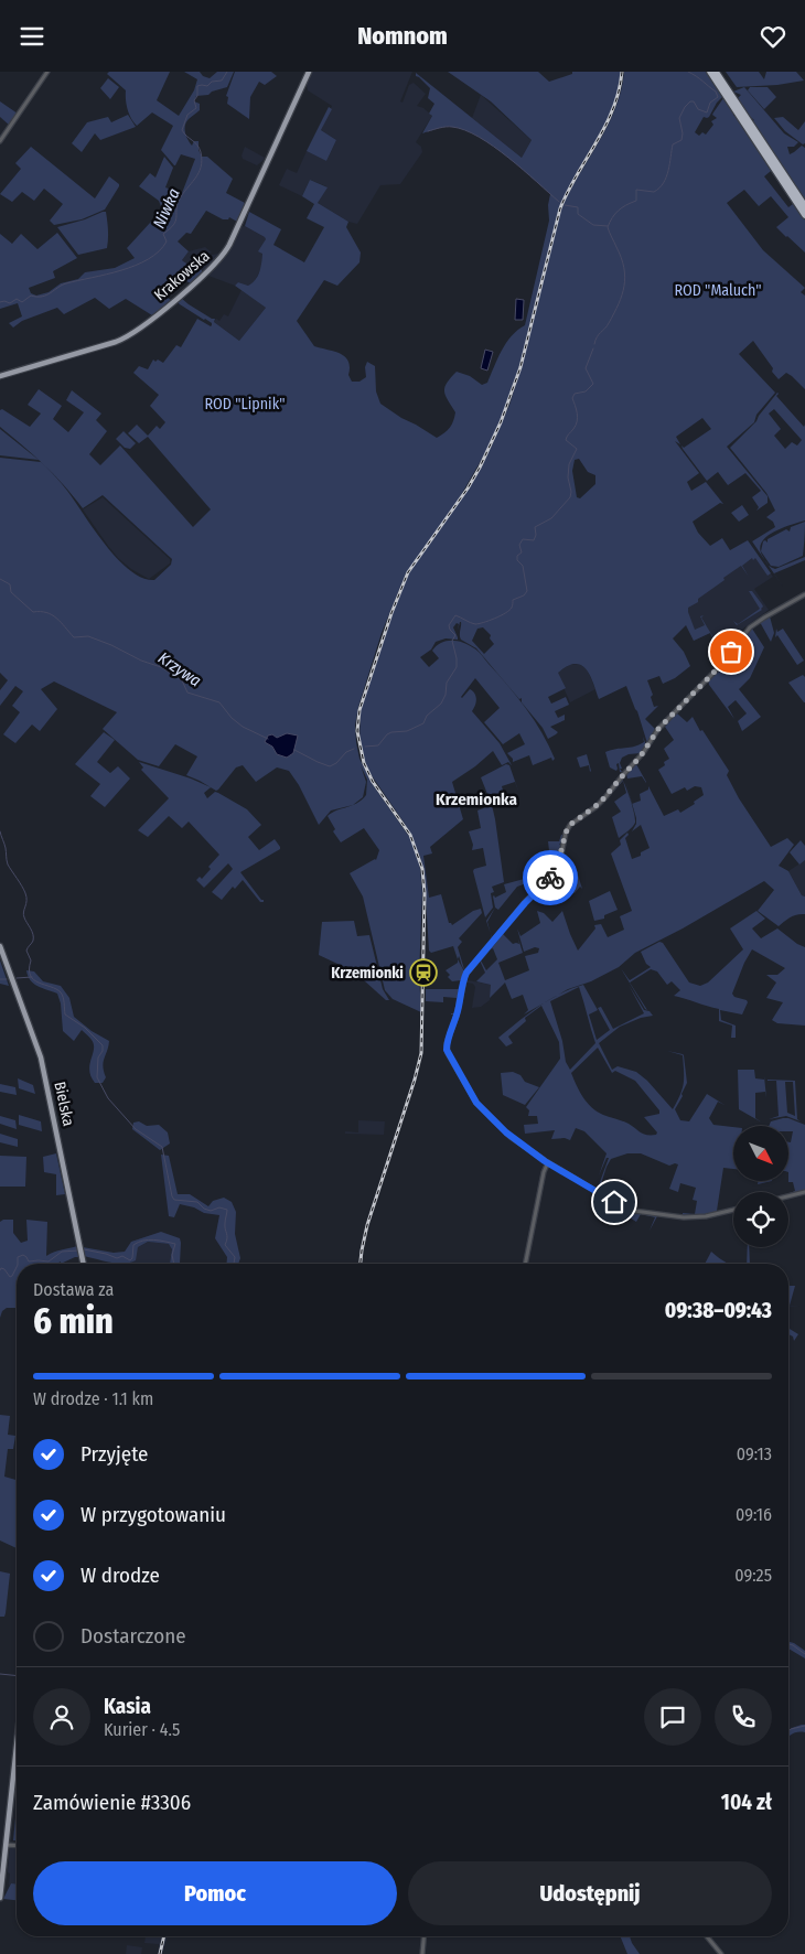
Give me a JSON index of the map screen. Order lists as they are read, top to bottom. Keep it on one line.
{"streets":{"main road":["Krakowska","Bielska"]},"districts":["Krzemionka"],"water":["Niwka","Krzywa"],"parks":["ROD \"Maluch\"","ROD \"Lipnik\""],"places":{"station":["Krzemionki"]},"north":"bottom right","page":{"header":"Nomnom","heading":["6 min","Dostawa za","09:38–09:43"],"panel":["Kasia","Kurier · 4.5","Zamówienie #3306","104 zł"],"bar":"W drodze · 1.1 km","list":[["Przyjęte","09:13"],["W przygotowaniu","09:16"],["W drodze","09:25"],"Dostarczone"],"buttons":["Pomoc","Udostępnij"]}}
